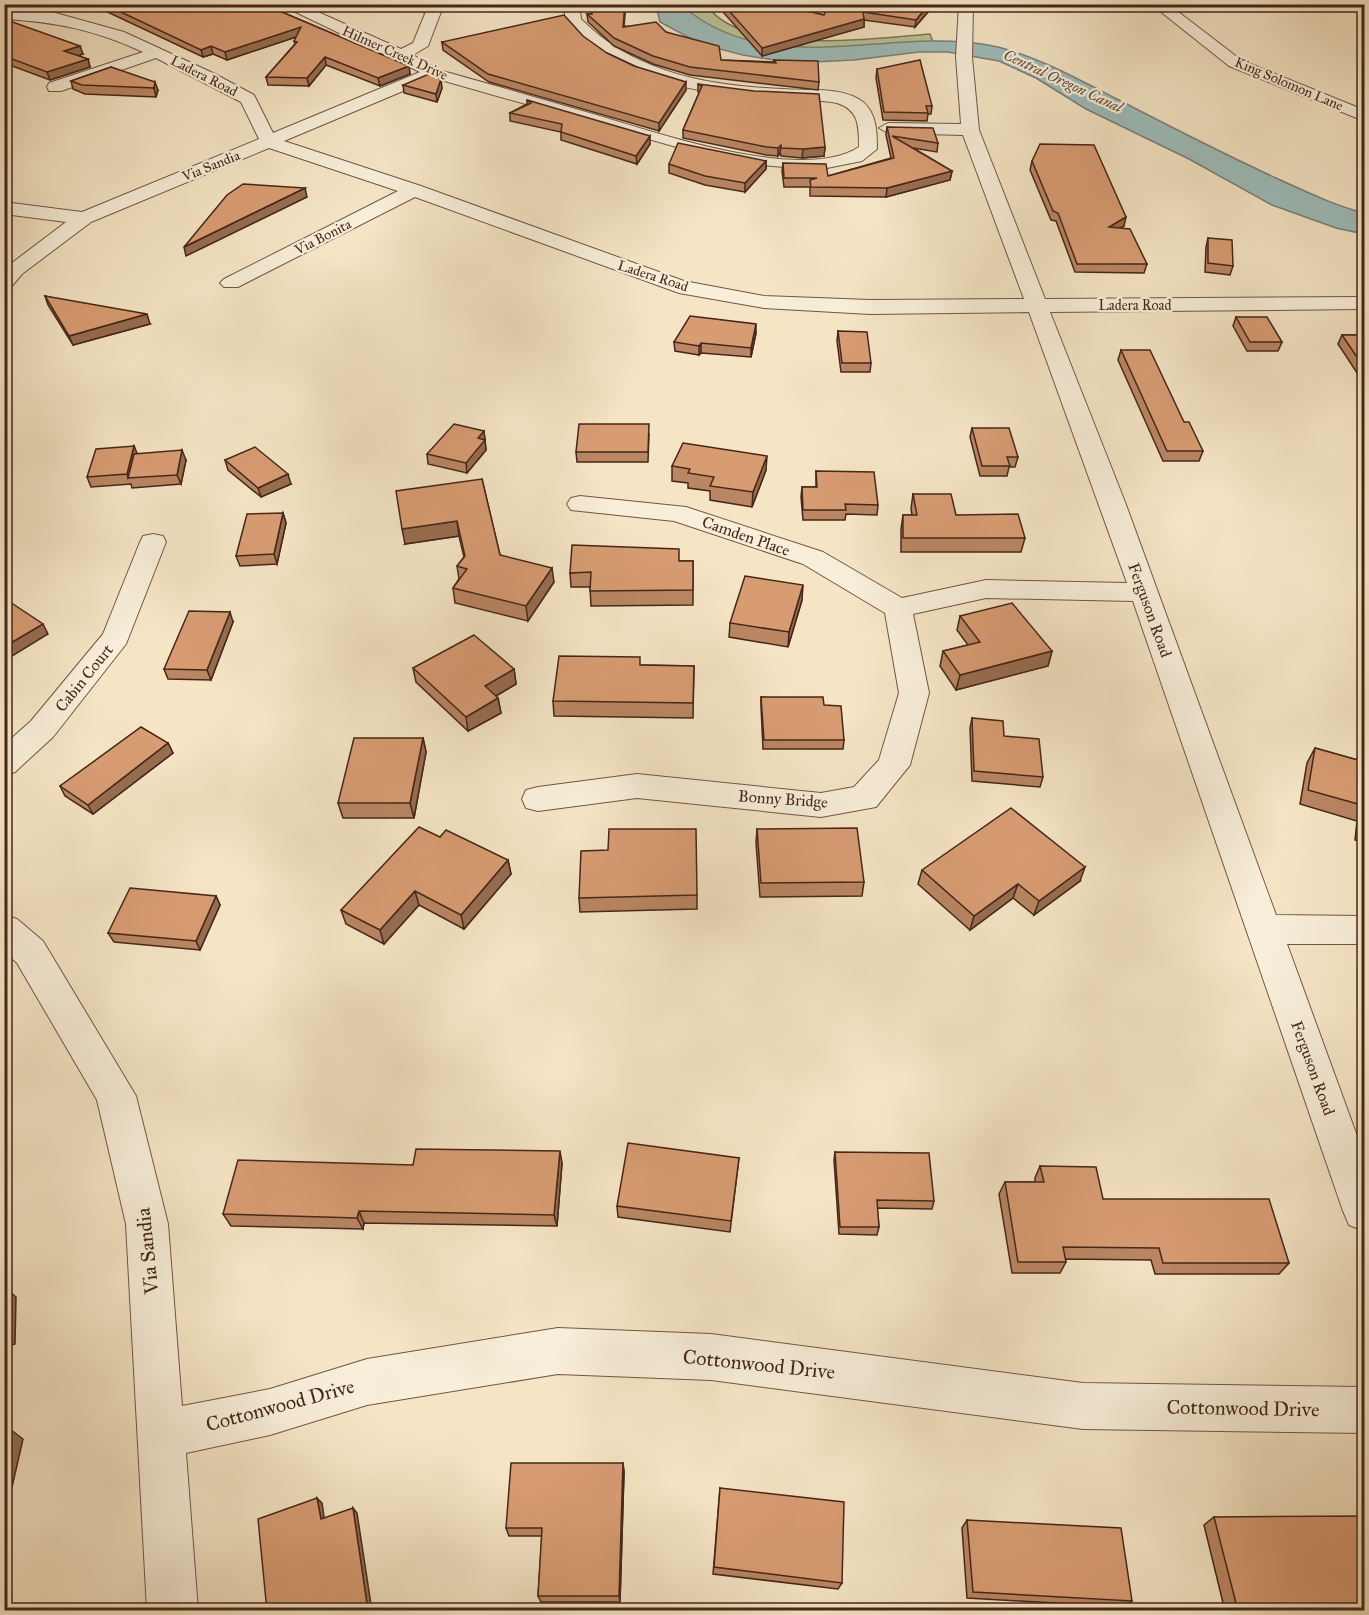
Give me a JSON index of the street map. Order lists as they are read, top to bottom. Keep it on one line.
{"streets":{"street":["Hilmer Creek Drive","Ladera Road","King Solomon Lane","Via Sandia","Via Bonita","Camden Place","Ferguson Road","Cabin Court","Bonny Bridge","Cottonwood Drive"]},"crossings":[["Hilmer Creek Drive","Via Sandia"],["Ladera Road","Via Sandia"],["Ladera Road","Via Bonita"],["Ladera Road","Ferguson Road"],["Via Sandia","Cottonwood Drive"],["Camden Place","Bonny Bridge"]],"water":["Central Oregon Canal"]}
